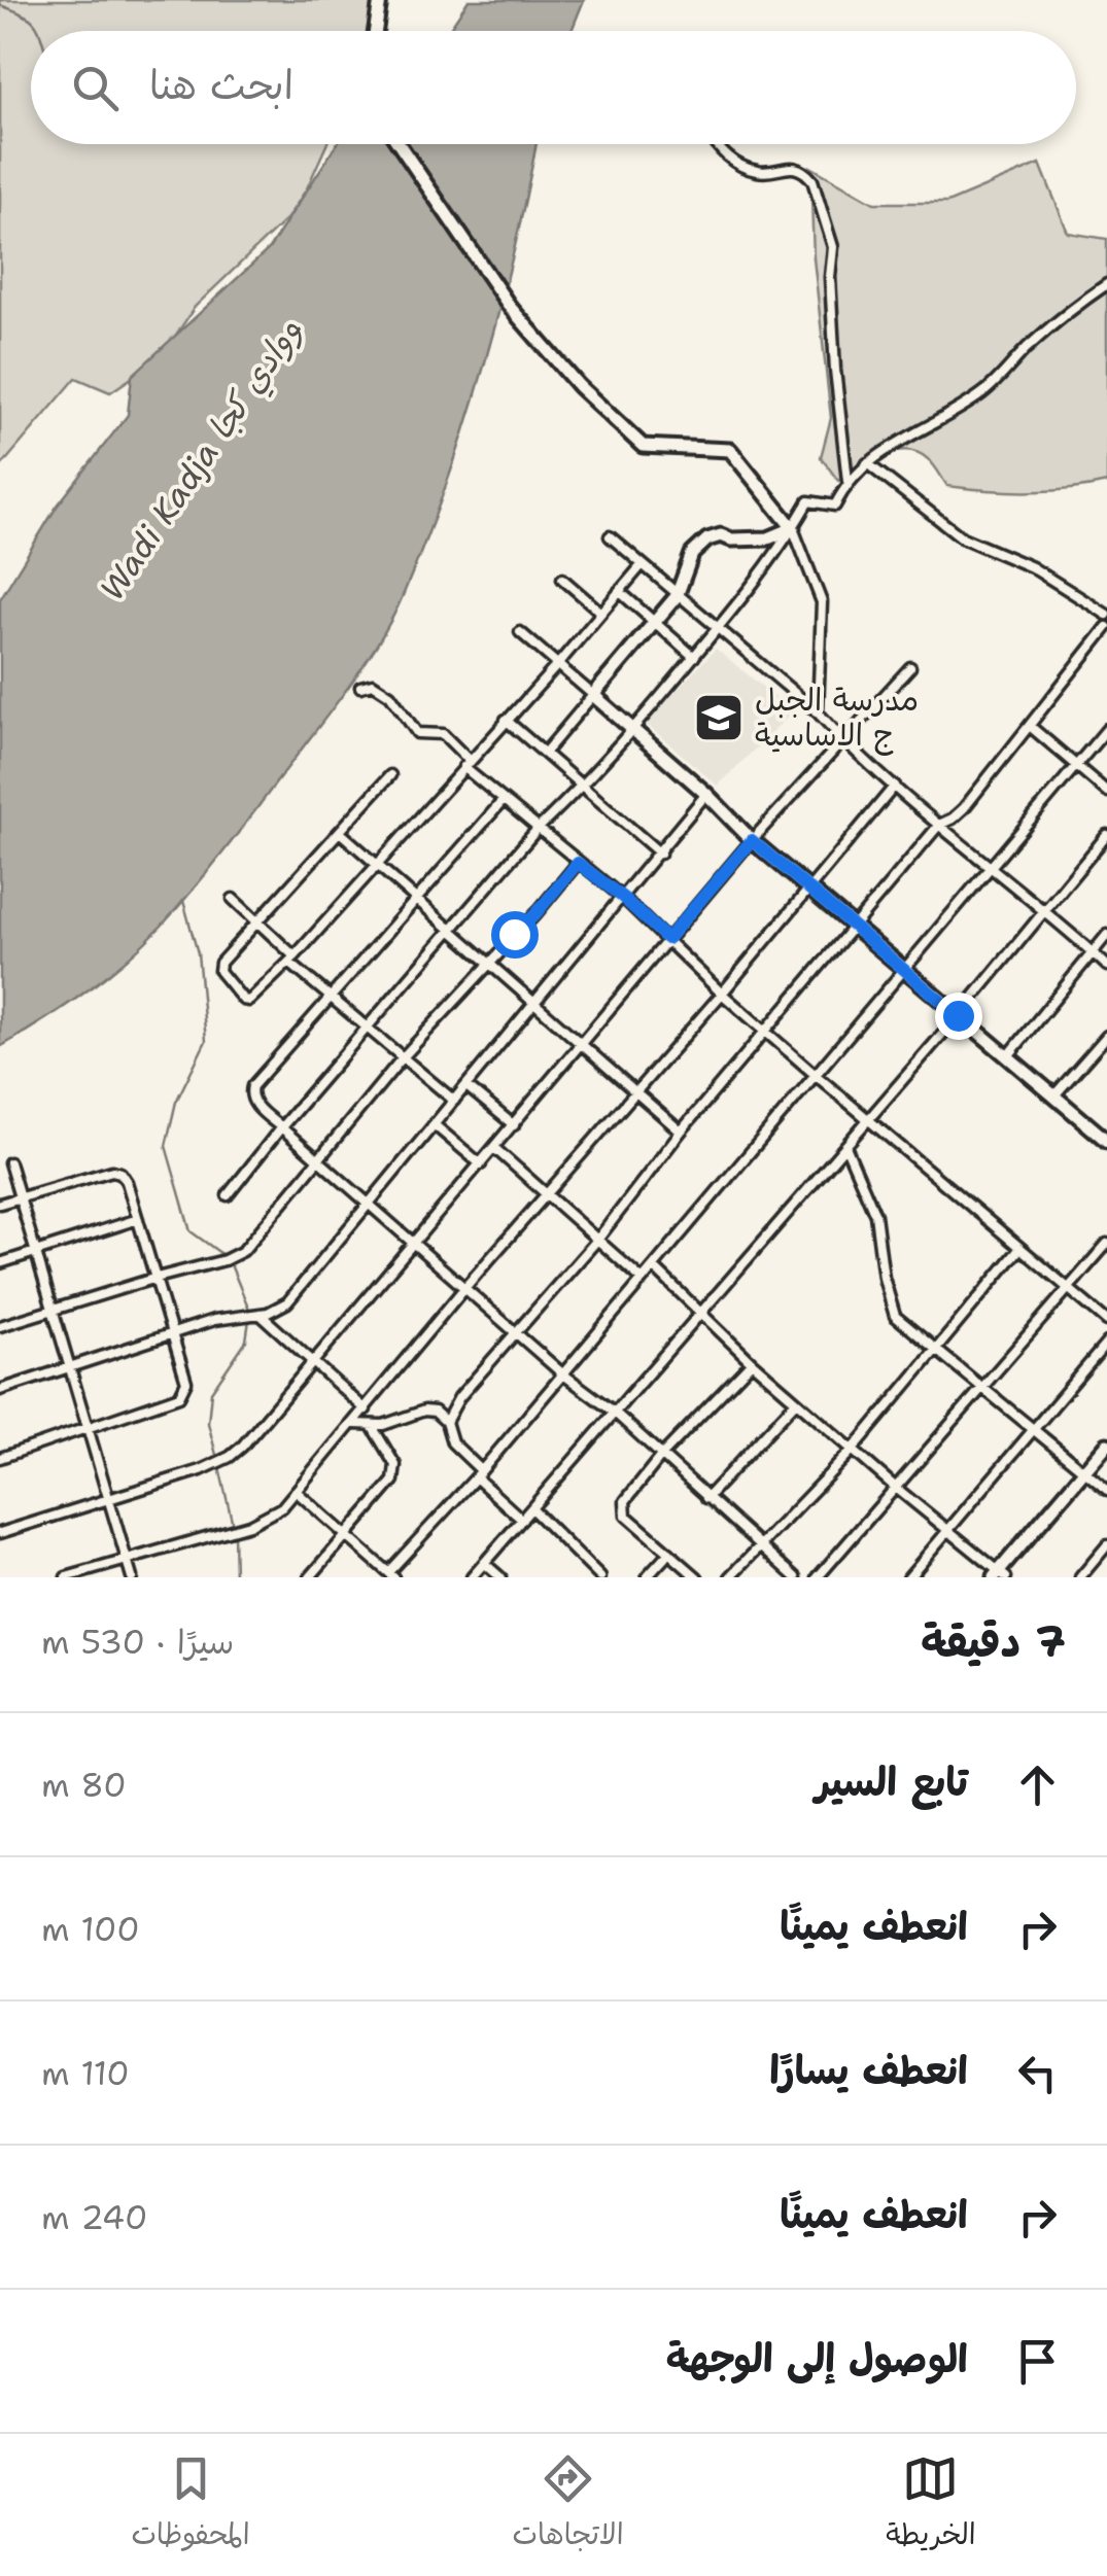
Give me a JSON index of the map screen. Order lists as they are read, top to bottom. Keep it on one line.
{"water":["Wadi Kadja ووادي كجا"],"places":{"school or university":["مدرسة الجبل ج الاساسية"]},"page":{"search":"ابحث هنا","heading":["7 دقيقة","سيرًا · 530 m"],"list":[["تابع السير","80 m"],["انعطف يمينًا","100 m"],["انعطف يسارًا","110 m"],["انعطف يمينًا","240 m"],"الوصول إلى الوجهة"],"nav":["الخريطة","الاتجاهات","المحفوظات"]}}
